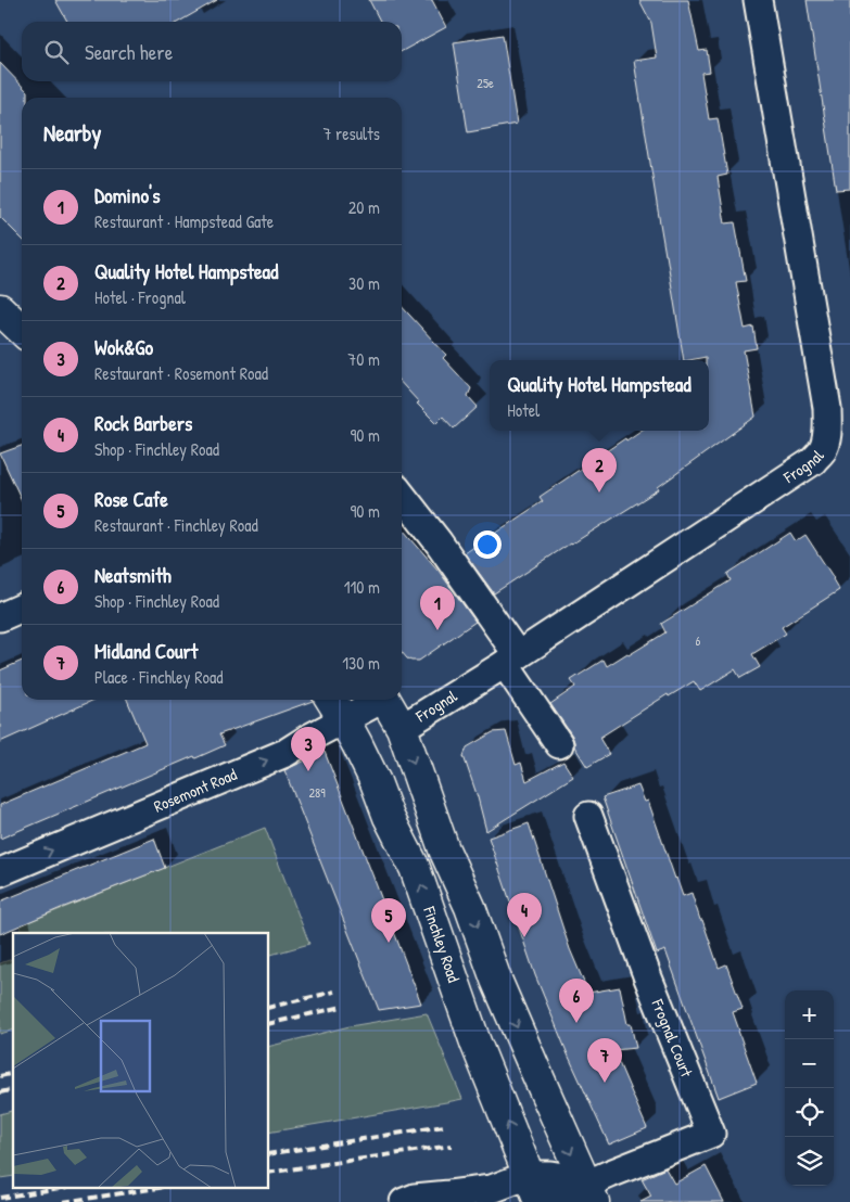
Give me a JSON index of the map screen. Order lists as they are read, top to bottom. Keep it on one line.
{"streets":{"highway":["Finchley Road"],"street":["Frognal","Rosemont Road","Frognal Court"]},"crossings":[["Rosemont Road","Finchley Road"]],"one_way":["Rosemont Road"],"house_numbers":["25e","6","289"],"page":{"search":"Search here","heading":["Nearby","7 results"],"list":[{"mark":"1","name":"Domino's","note":"Restaurant · Hampstead Gate","value":"20 m"},{"mark":"2","name":"Quality Hotel Hampstead","note":"Hotel · Frognal","value":"30 m"},{"mark":"3","name":"Wok&Go","note":"Restaurant · Rosemont Road","value":"70 m"},{"mark":"4","name":"Rock Barbers","note":"Shop · Finchley Road","value":"90 m"},{"mark":"5","name":"Rose Cafe","note":"Restaurant · Finchley Road","value":"90 m"},{"mark":"6","name":"Neatsmith","note":"Shop · Finchley Road","value":"110 m"},{"mark":"7","name":"Midland Court","note":"Place · Finchley Road","value":"130 m"}],"popup":["Quality Hotel Hampstead","Hotel"],"pins":["2","1","3","4","5","6","7"],"map_buttons":["+","−"]}}
